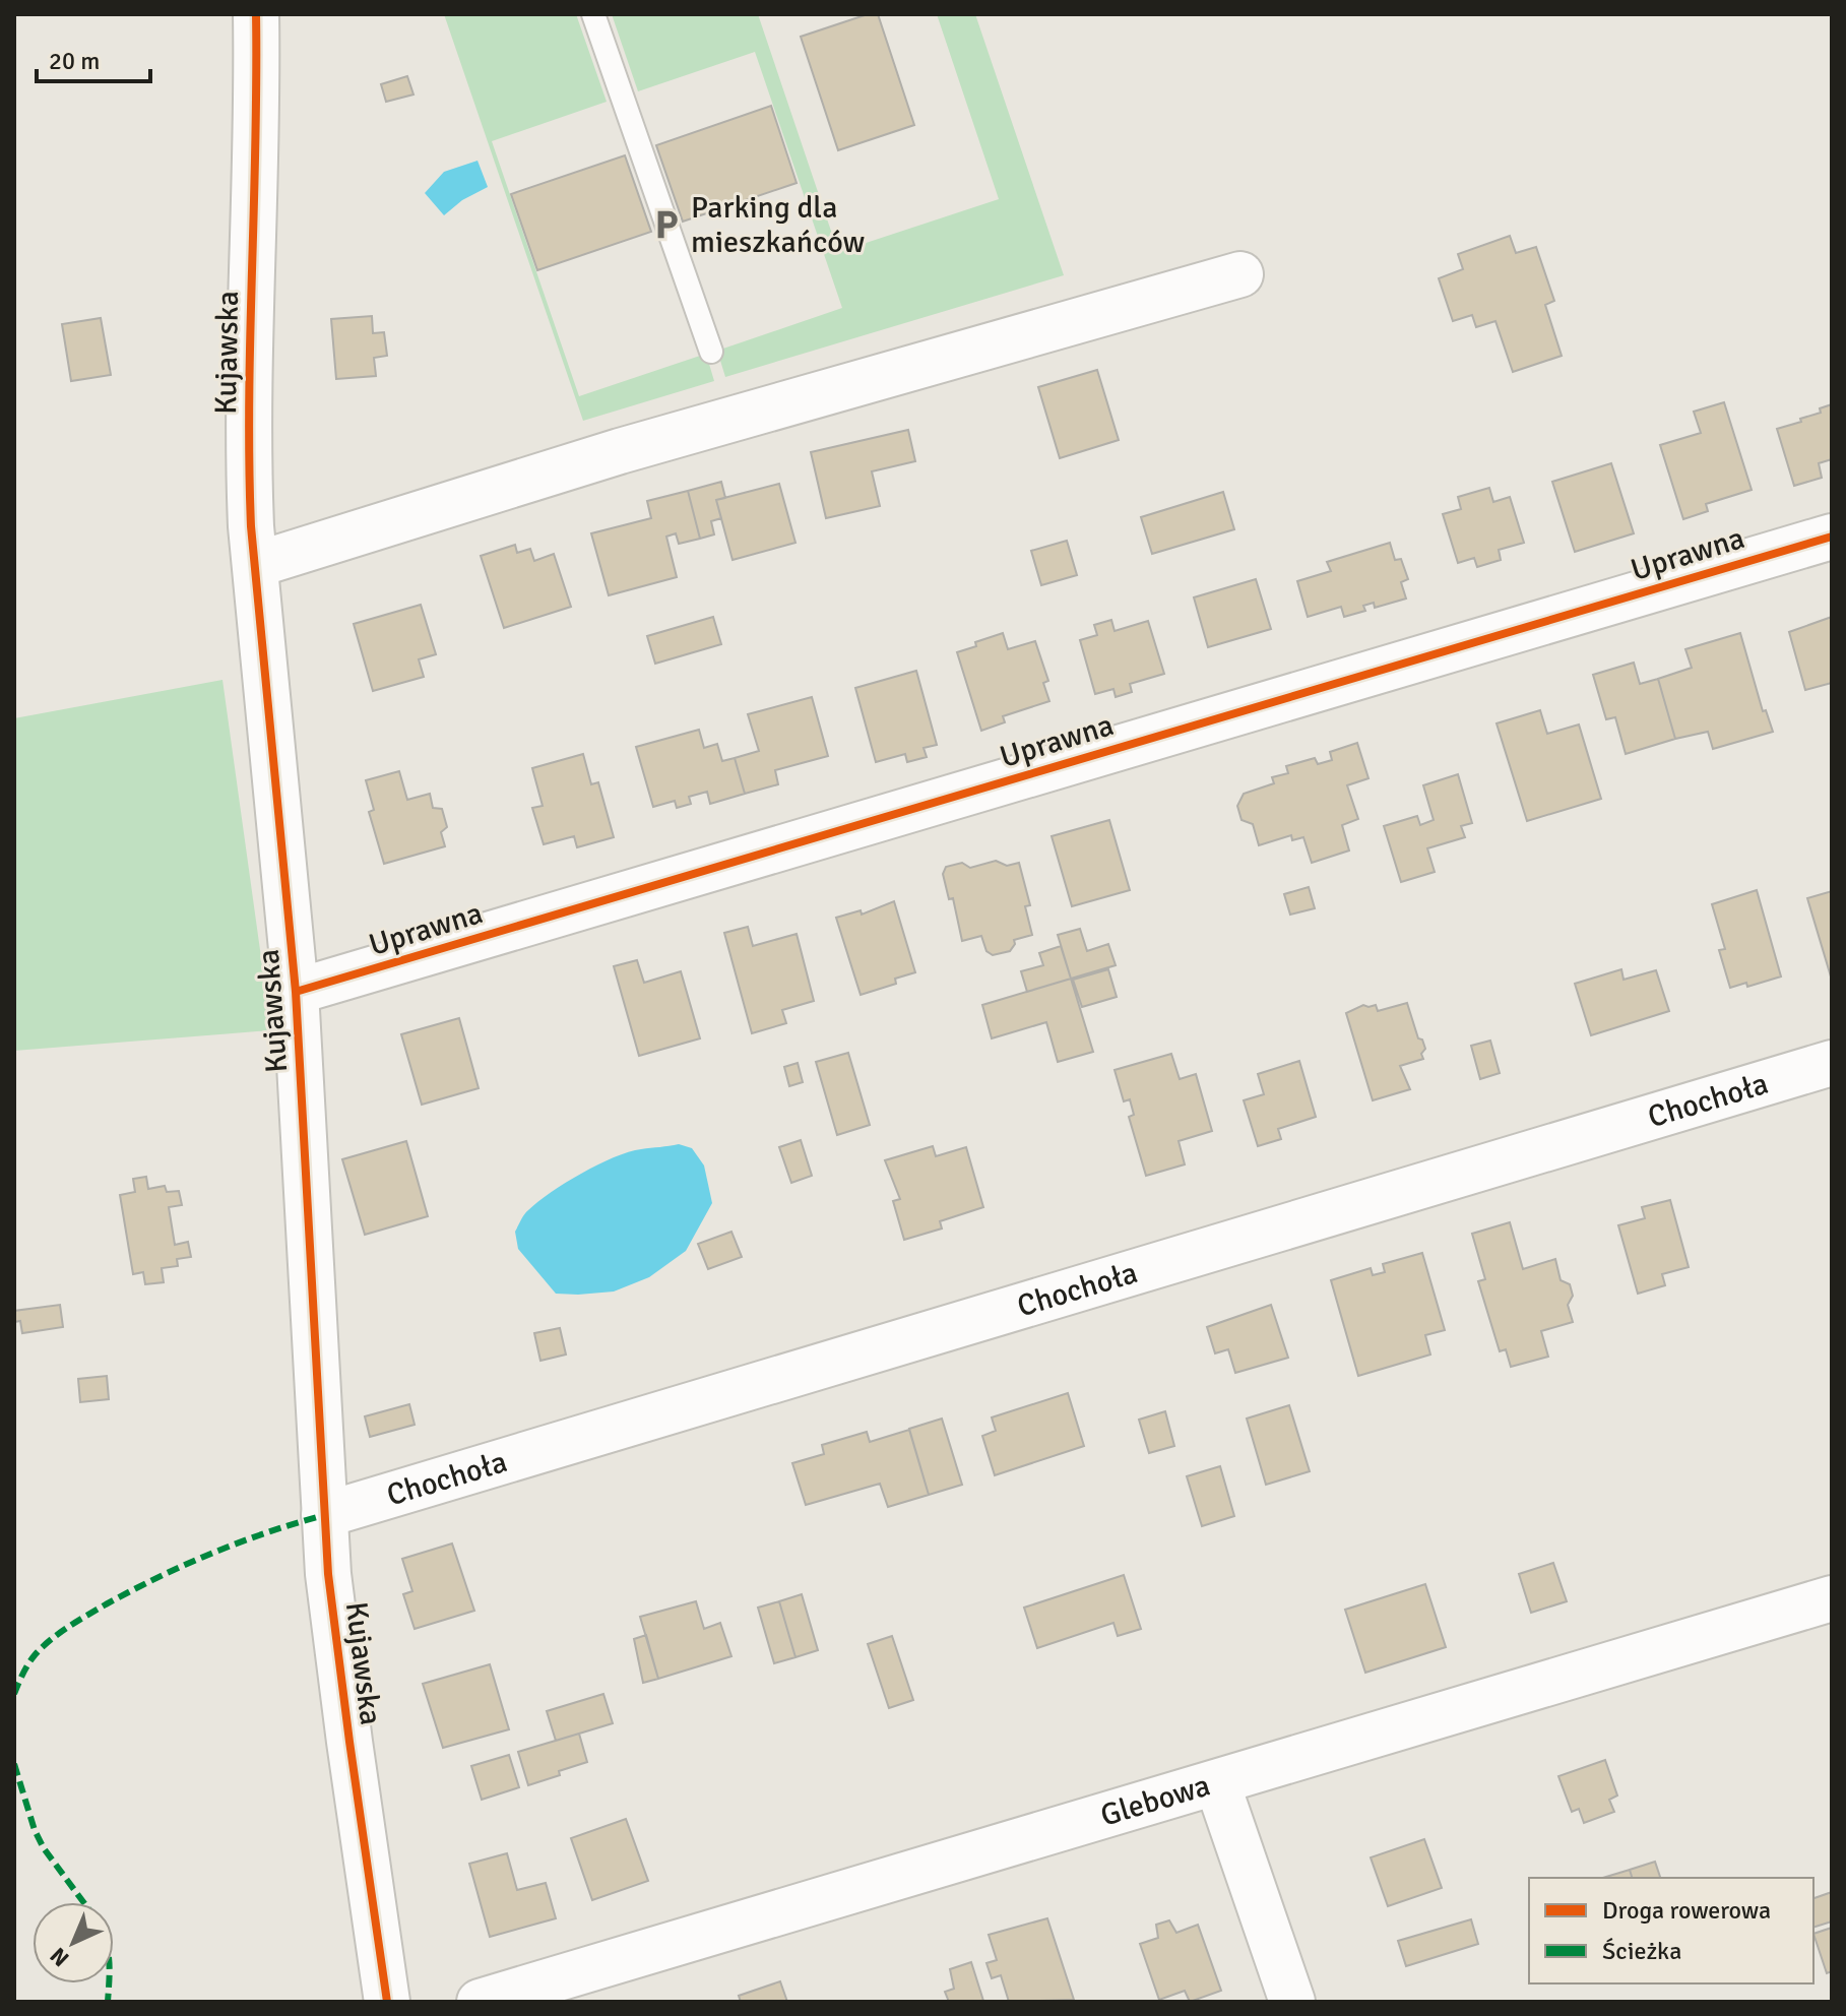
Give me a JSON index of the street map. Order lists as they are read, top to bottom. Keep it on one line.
{"streets":{"street":["Kujawska","Uprawna","Chochoła","Glebowa"]},"crossings":[["Kujawska","Uprawna"],["Kujawska","Chochoła"]],"places":{"parking":["Parking dla mieszkańców"]},"legend":["Droga rowerowa","Ścieżka"],"scale_bar":"20 m","north":"bottom left"}
